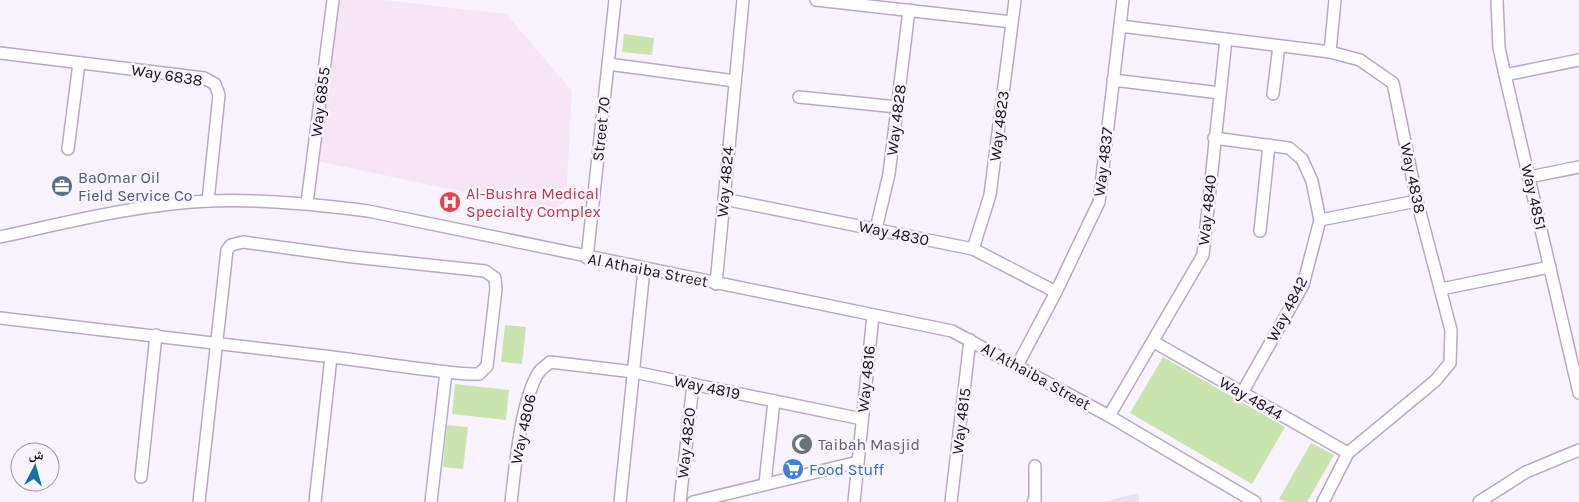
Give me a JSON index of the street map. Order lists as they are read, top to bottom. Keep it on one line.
{"streets":{"street":["Way 6838","Way 6855","Way 4828","Way 4823","Street 70","Way 4837","Way 4838","Way 4824","Way 4851","Way 4840","Way 4830","Al Athaiba Street","Way 4842","Way 4816","Way 4819","Way 4844","Way 4815","Way 4806","Way 4820"]},"crossings":[["Way 6838","Al Athaiba Street"],["Way 6855","Al Athaiba Street"],["Way 4828","Way 4830"],["Way 4823","Way 4830"],["Street 70","Al Athaiba Street"],["Way 4837","Way 4838"],["Way 4837","Way 4830"],["Way 4837","Al Athaiba Street"],["Way 4838","Way 4840"],["Way 4838","Way 4844"],["Way 4824","Way 4830"],["Way 4824","Al Athaiba Street"],["Way 4840","Al Athaiba Street"],["Way 4840","Way 4842"],["Way 4840","Way 4844"],["Al Athaiba Street","Way 4816"],["Al Athaiba Street","Way 4815"],["Way 4842","Way 4844"],["Way 4816","Way 4819"],["Way 4819","Way 4806"],["Way 4819","Way 4820"]],"places":{"office":["BaOmar Oil Field Service Co"],"hospital":["Al-Bushra Medical Specialty Complex"],"mosque":["Taibah Masjid"],"supermarket":["Food Stuff"]},"north":"top"}
